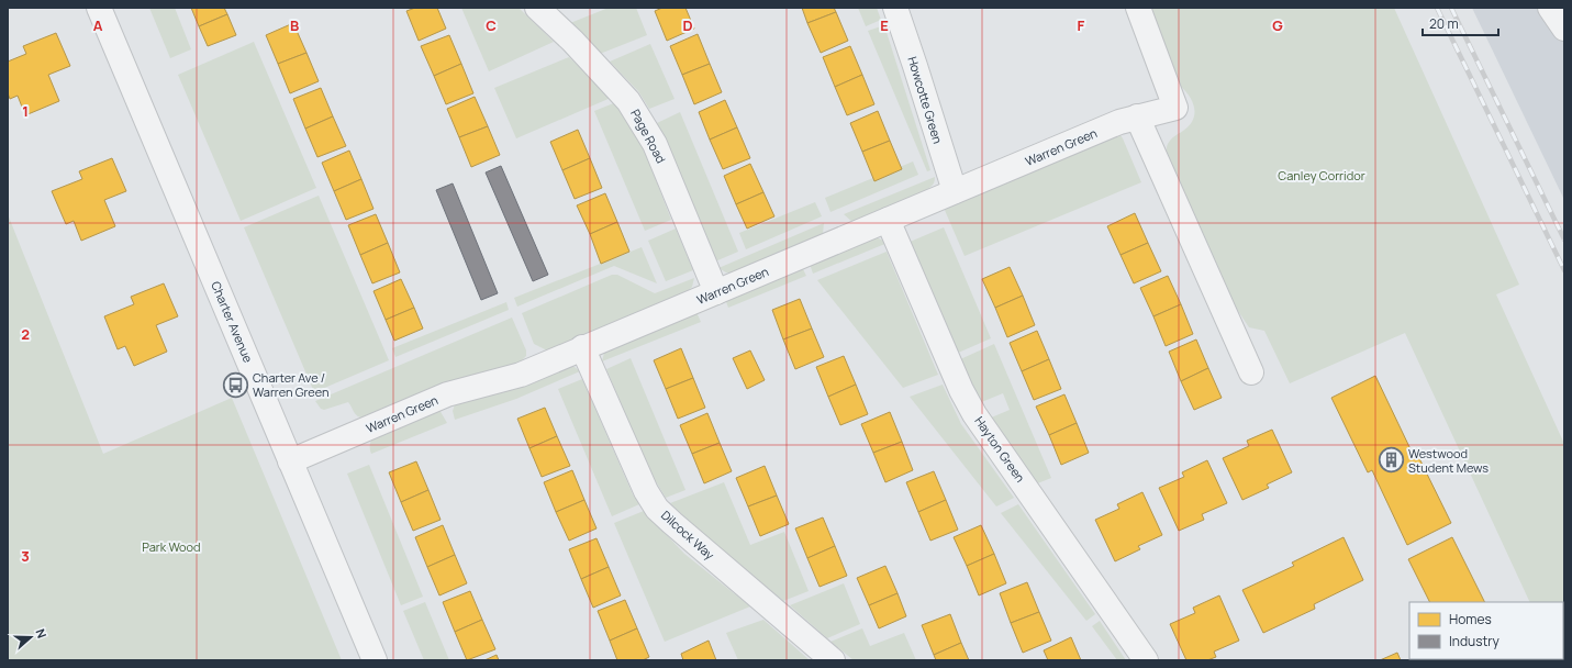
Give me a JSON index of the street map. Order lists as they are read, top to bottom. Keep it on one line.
{"streets":{"street":["Howcotte Green","Page Road","Warren Green","Charter Avenue","Hayton Green","Dilcock Way"]},"crossings":[["Howcotte Green","Warren Green"],["Page Road","Warren Green"],["Warren Green","Charter Avenue"],["Warren Green","Hayton Green"],["Warren Green","Dilcock Way"]],"parks":["Canley Corridor","Park Wood"],"places":{"bus stop":["Charter Ave / Warren Green"],"building":["Westwood Student Mews"]},"legend":["Homes","Industry"],"scale_bar":"20 m","north":"right","grid":{"columns":["A","B","C","D","E","F","G"],"rows":["1","2","3"]}}
